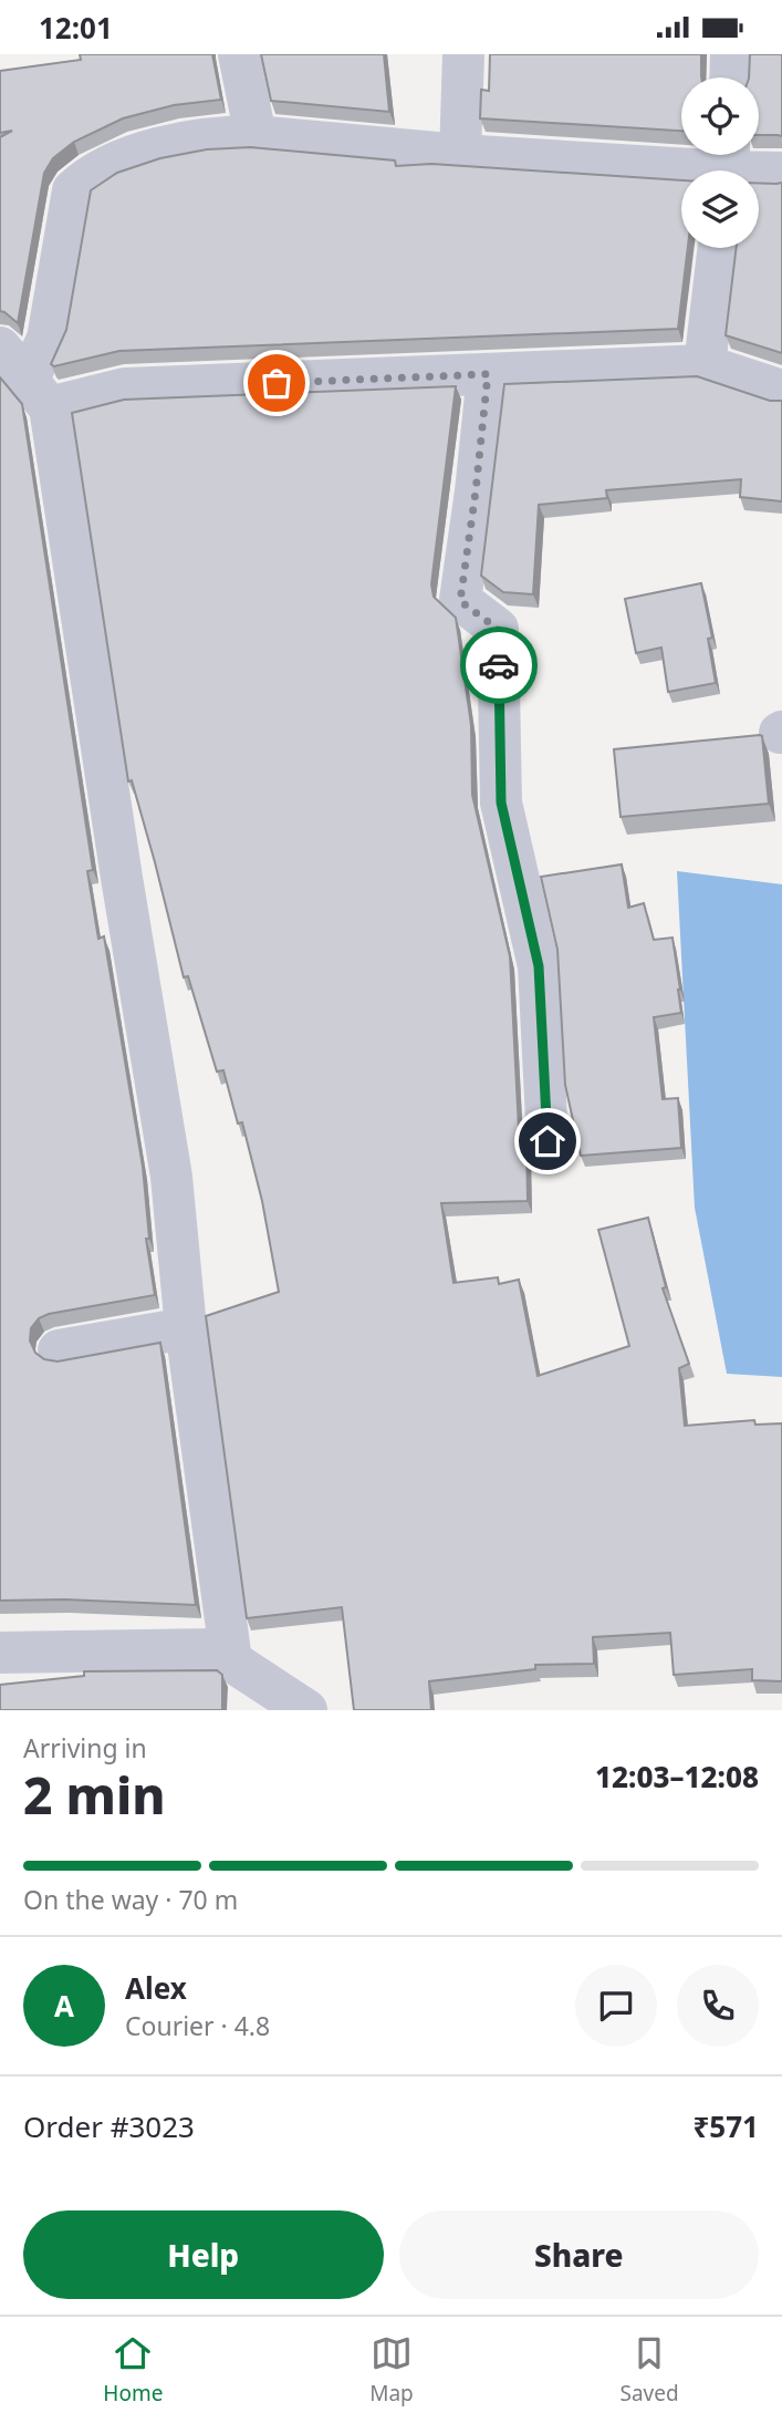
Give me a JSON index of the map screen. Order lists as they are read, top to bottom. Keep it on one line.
{"page":{"status":"12:01","heading":["2 min","Arriving in","12:03–12:08"],"panel":["Alex","Courier · 4.8","Order #3023","₹571"],"bar":"On the way · 70 m","round":"A","buttons":["Help","Share"],"tabs":["Home","Map","Saved"]}}
